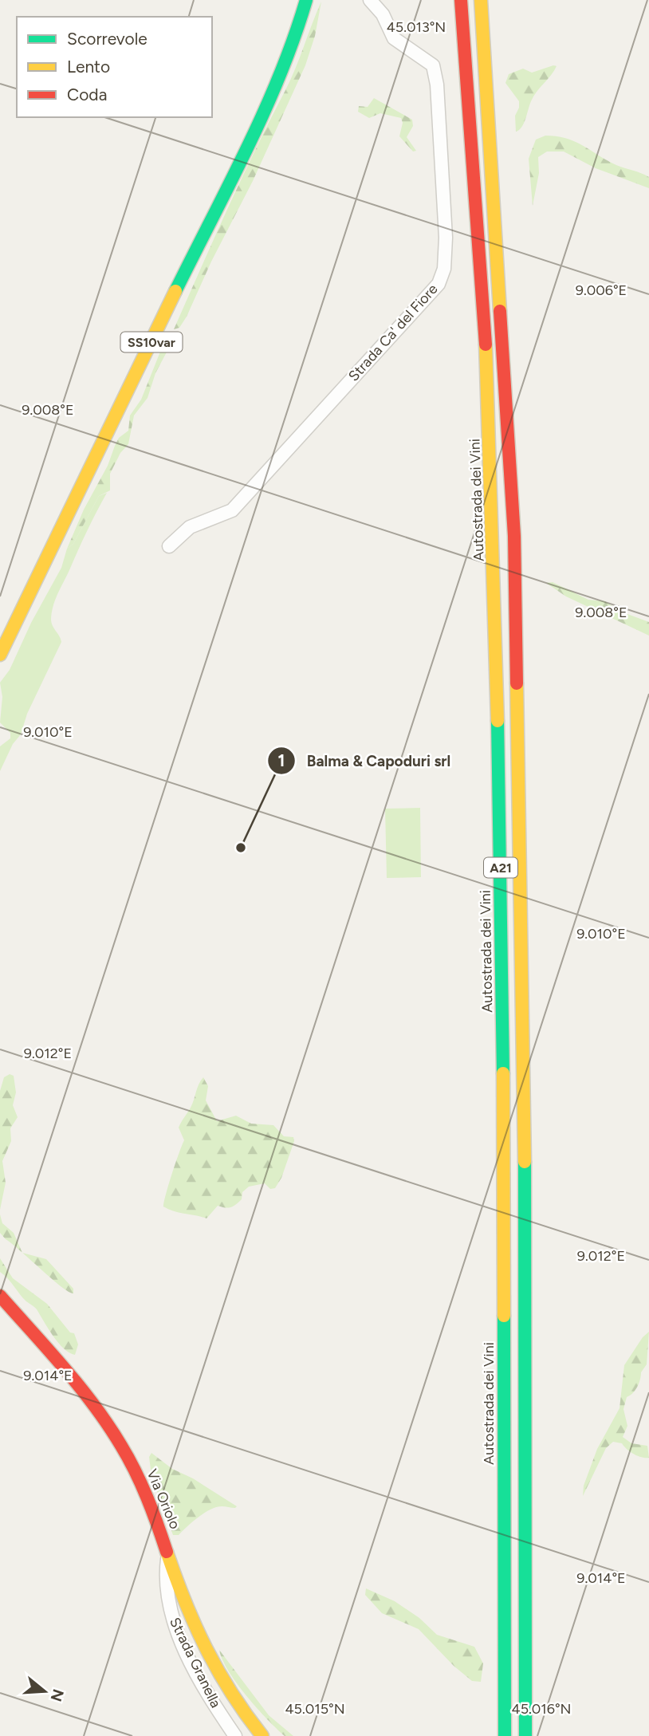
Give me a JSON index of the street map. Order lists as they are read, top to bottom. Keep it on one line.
{"streets":{"main road":["SS10var","Autostrada dei Vini","A21","Via Oriolo"],"street":["Strada Ca' del Fiore","Strada Granella"]},"crossings":[["Via Oriolo","Strada Granella"]],"places":["Balma & Capoduri srl"],"legend":["Scorrevole","Lento","Coda"],"north":"right","coordinates":["45.013°N","9.006°E","9.008°E","9.010°E","9.012°E","9.014°E","45.015°N","45.016°N"]}
